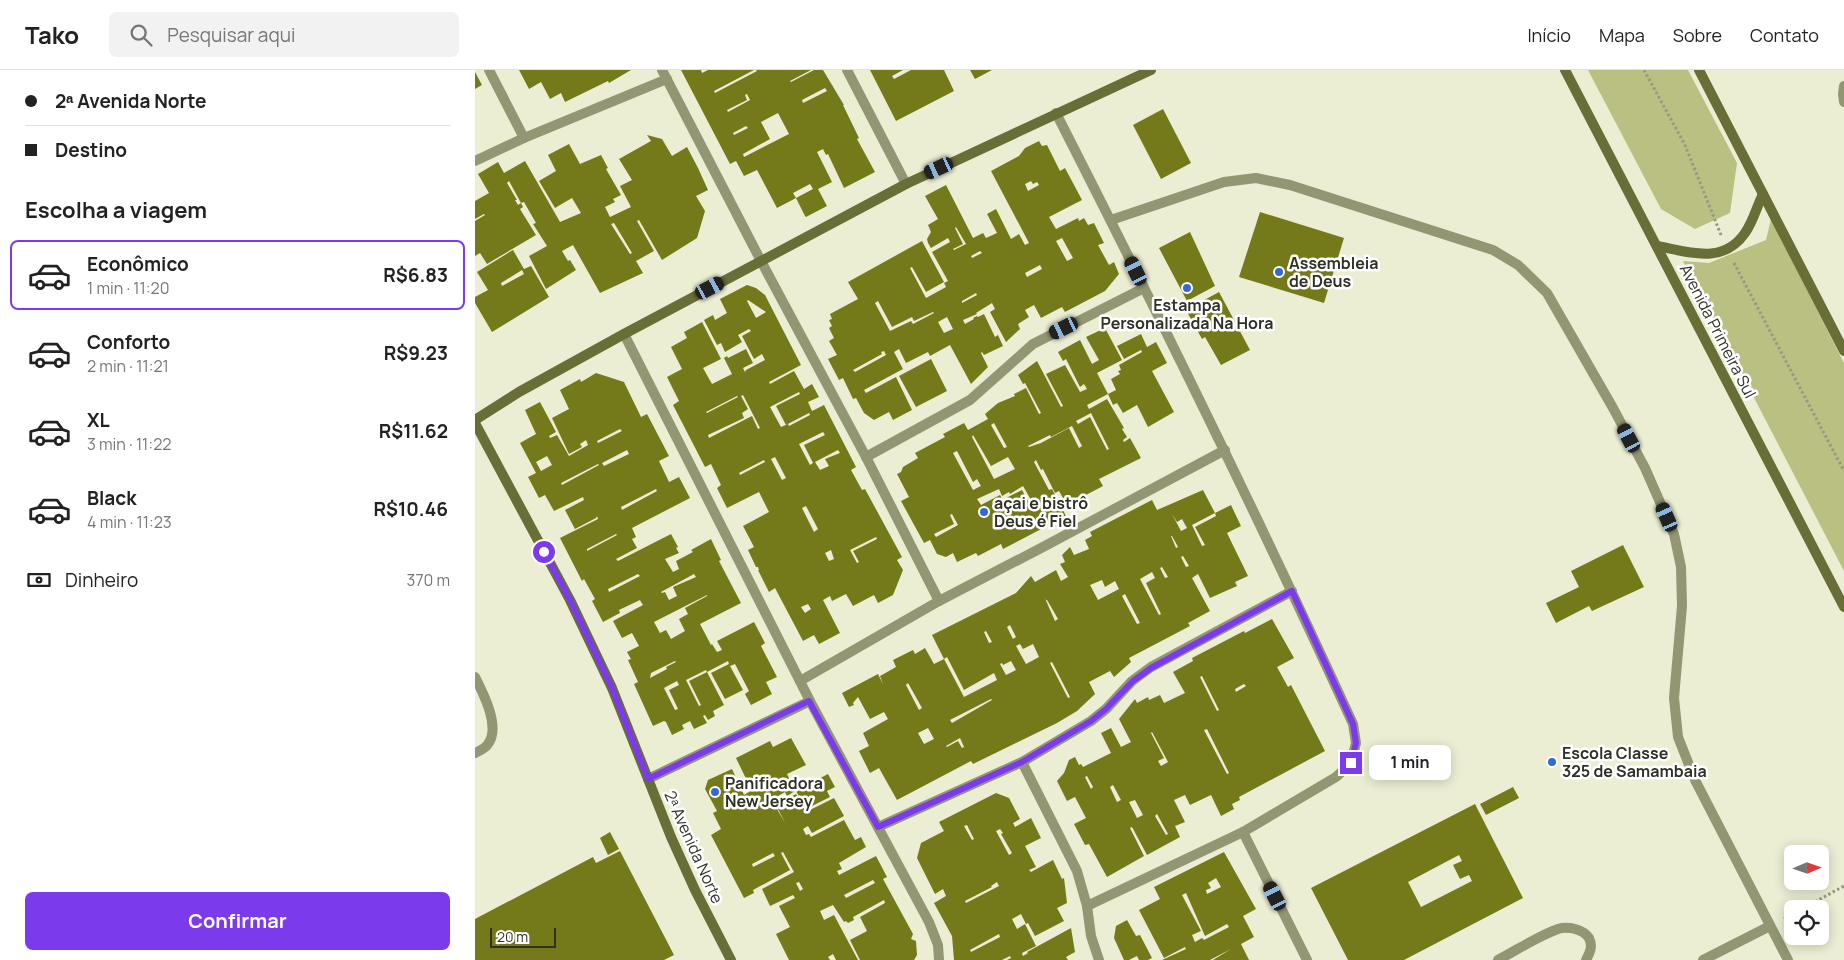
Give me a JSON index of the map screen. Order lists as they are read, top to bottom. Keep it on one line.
{"streets":{"street":["Avenida Primeira Sul","2ᵃ Avenida Norte"]},"places":["Assembleia de Deus","Estampa Personalizada Na Hora","açai e bistrô Deus é Fiel","Escola Classe 325 de Samambaia","Panificadora New Jersey"],"scale_bar":"20 m","north":"right","page":{"header":"Tako","search":"Pesquisar aqui","nav":["Início","Mapa","Sobre","Contato"],"banner":["2ᵃ Avenida Norte","Destino"],"heading":"Escolha a viagem","list":[{"name":"Econômico","note":"1 min · 11:20","value":"R$6.83"},{"name":"Conforto","note":"2 min · 11:21","value":"R$9.23"},{"name":"XL","note":"3 min · 11:22","value":"R$11.62"},{"name":"Black","note":"4 min · 11:23","value":"R$10.46"}],"pay":["Dinheiro","370 m"],"bubble":"1 min","buttons":"Confirmar","scale":"20 m"}}
